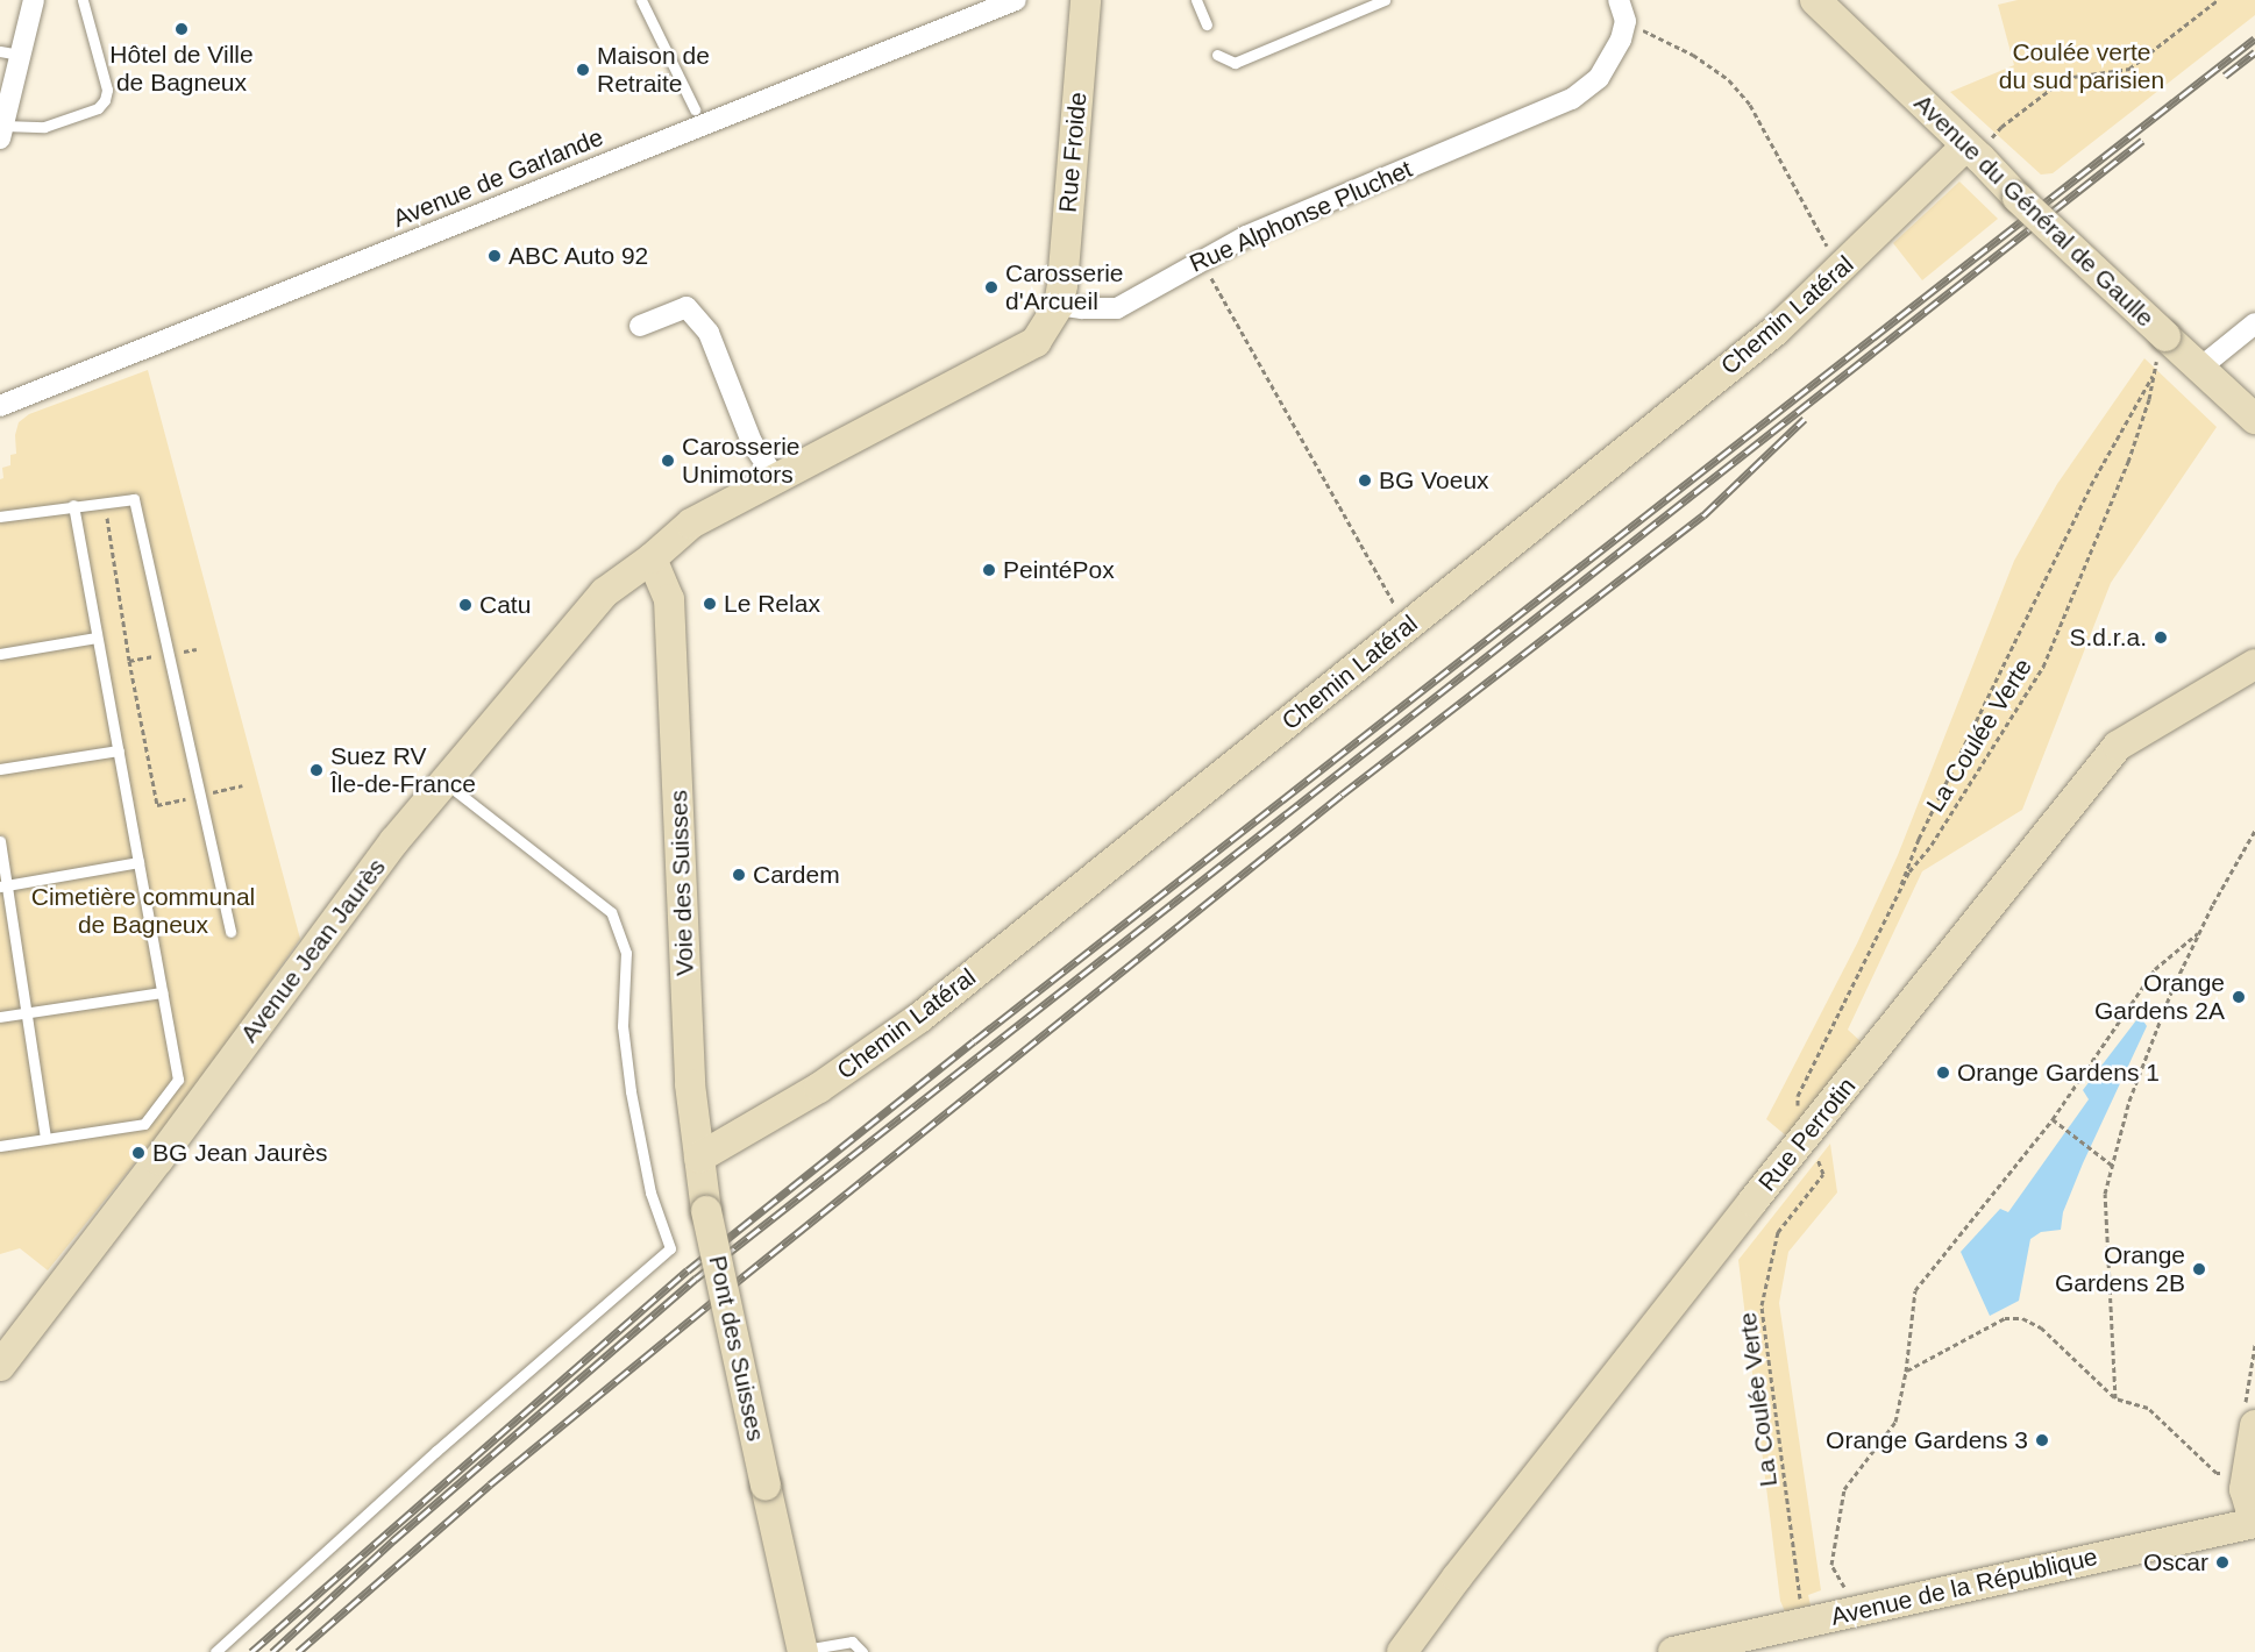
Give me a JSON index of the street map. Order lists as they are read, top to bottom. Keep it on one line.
{"streets":{"street":["Rue Froide","Avenue de Garlande","Avenue du Général de Gaulle","Rue Alphonse Pluchet","Chemin Latéral","Voie des Suisses","Avenue Jean Jaurès","Rue Perrotin","Pont des Suisses","Avenue de la République"],"path":["La Coulée Verte"]},"crossings":[["Rue Froide","Rue Alphonse Pluchet"],["Avenue du Général de Gaulle","Chemin Latéral"],["Avenue du Général de Gaulle","La Coulée Verte"],["Chemin Latéral","Voie des Suisses"],["Voie des Suisses","Avenue Jean Jaurès"],["Voie des Suisses","Pont des Suisses"]],"parks":["Coulée verte du sud parisien","Cimetière communal de Bagneux"],"places":["Hôtel de Ville de Bagneux","Maison de Retraite","ABC Auto 92","Carosserie d'Arcueil","Carosserie Unimotors","BG Voeux","PeintéPox","Le Relax","Catu","S.d.r.a.","Suez RV Île-de-France","Cardem","Orange Gardens 2A","Orange Gardens 1","BG Jean Jaurès","Orange Gardens 2B","Orange Gardens 3","Oscar"]}
